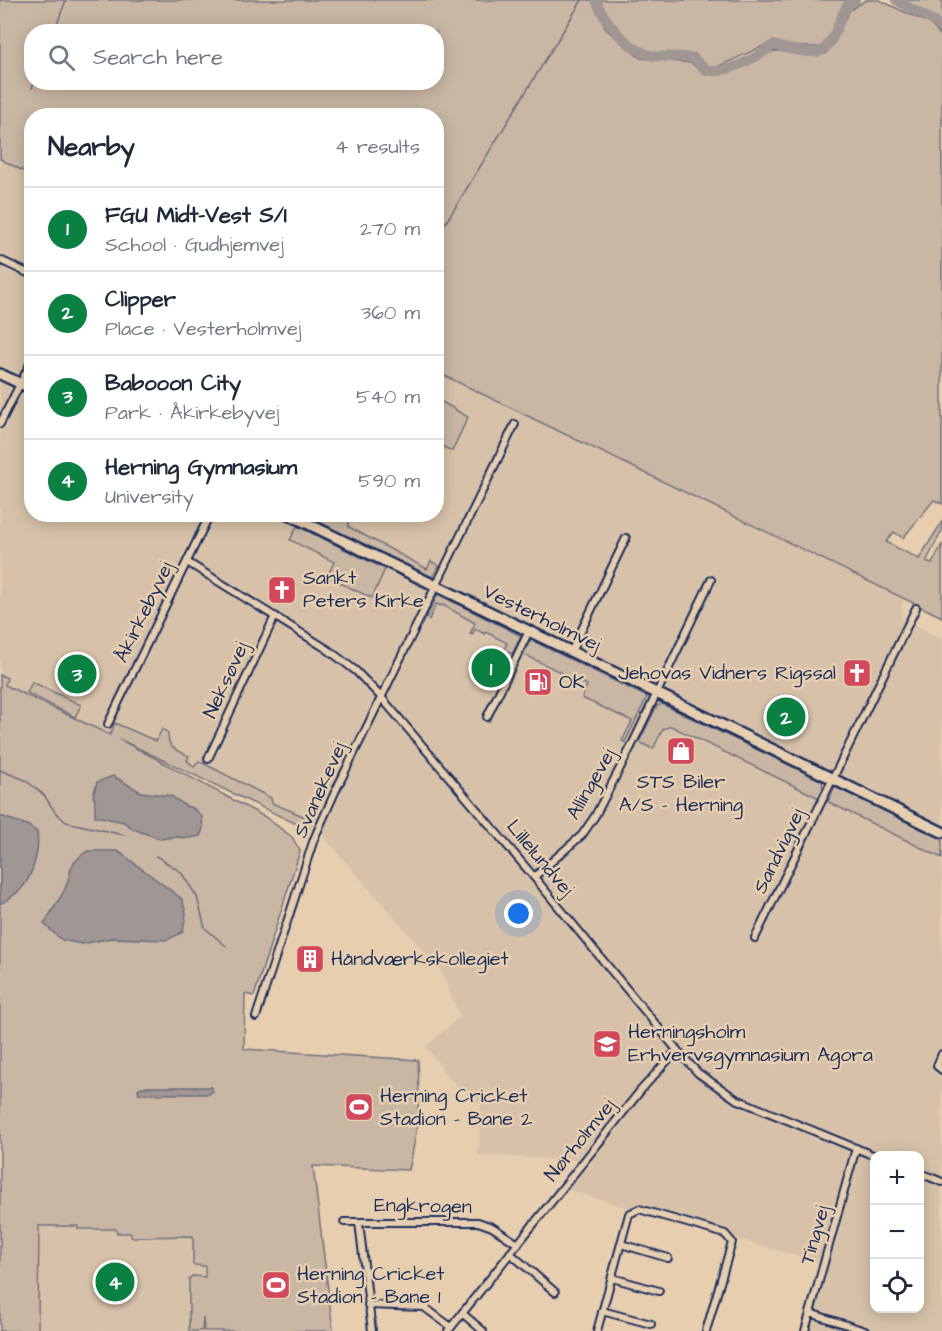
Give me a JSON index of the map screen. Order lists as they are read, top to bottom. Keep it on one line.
{"streets":{"street":["Åkirkebyvej","Vesterholmvej","Neksøvej","Allingevej","Svanekevej","Sandvigvej","Lillelundvej","Nørholmvej","Engkrogen","Tingvej"]},"crossings":[["Åkirkebyvej","Lillelundvej"],["Vesterholmvej","Allingevej"],["Vesterholmvej","Svanekevej"],["Vesterholmvej","Sandvigvej"],["Neksøvej","Lillelundvej"],["Allingevej","Lillelundvej"],["Svanekevej","Lillelundvej"],["Lillelundvej","Nørholmvej"],["Lillelundvej","Tingvej"],["Nørholmvej","Engkrogen"]],"places":{"church":["Sankt Peters Kirke","Jehovas Vidners Rigssal"],"fuel station":["OK"],"shop":["STS Biler A/S - Herning"],"building":["Håndværkskollegiet"],"school or university":["Herningsholm Erhvervsgymnasium Agora"],"sports":["Herning Cricket Stadion - Bane 2","Herning Cricket Stadion - Bane 1"]},"page":{"search":"Search here","heading":["Nearby","4 results"],"list":[{"mark":"1","name":"FGU Midt-Vest S/I","note":"School · Gudhjemvej","value":"270 m"},{"mark":"2","name":"Clipper","note":"Place · Vesterholmvej","value":"360 m"},{"mark":"3","name":"Babooon City","note":"Park · Åkirkebyvej","value":"540 m"},{"mark":"4","name":"Herning Gymnasium","note":"University","value":"590 m"}],"pins":["1","3","2","4"],"map_buttons":["+","−"]}}
